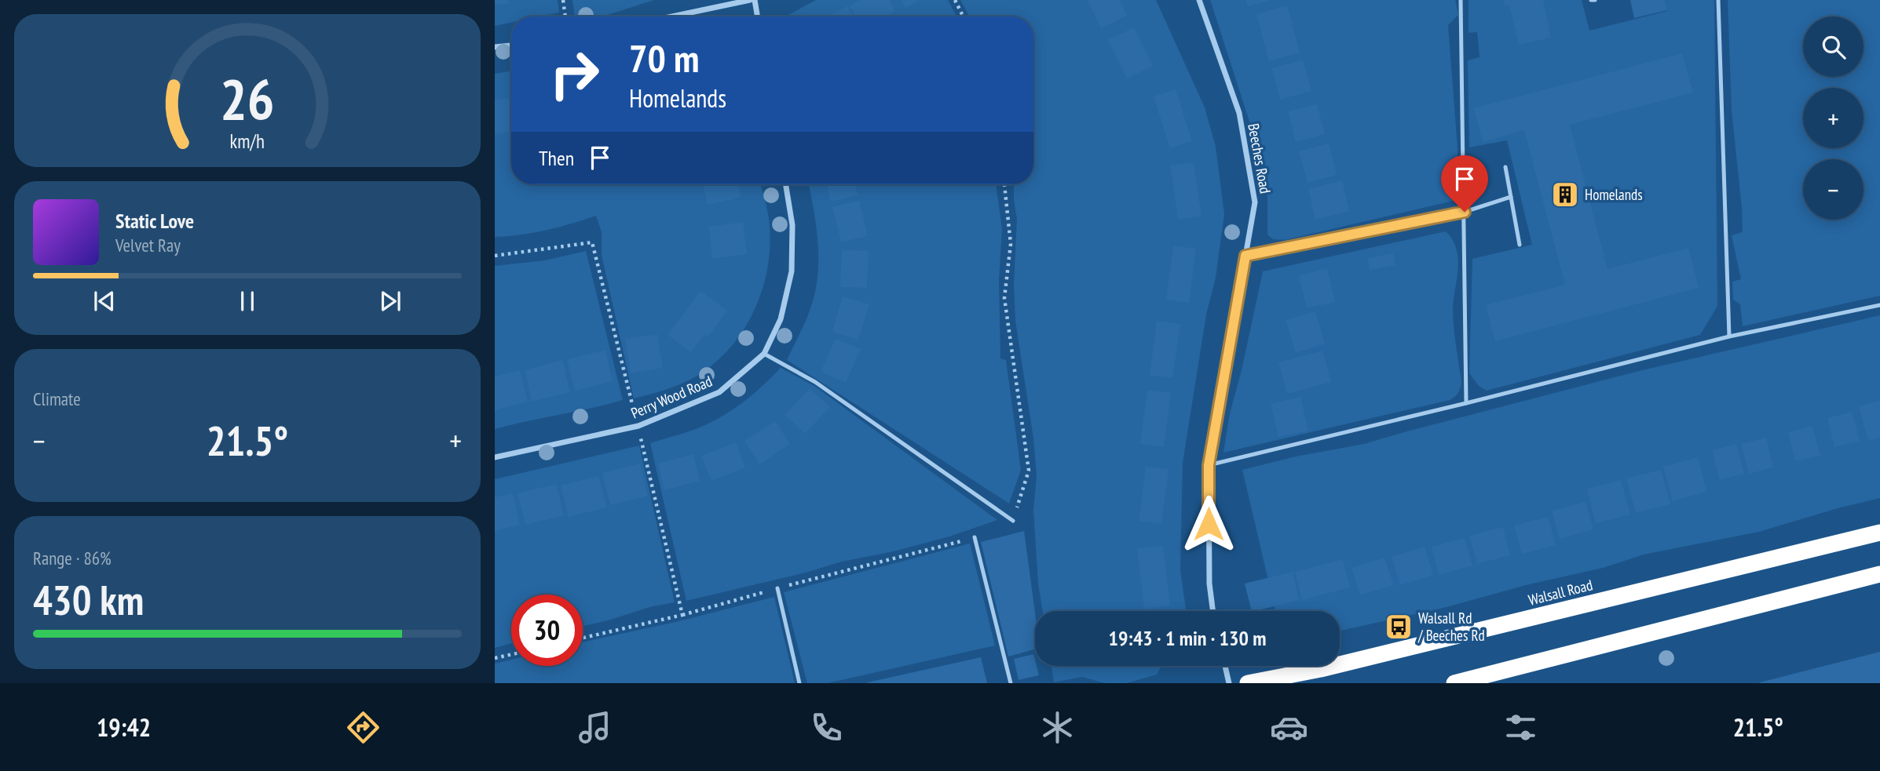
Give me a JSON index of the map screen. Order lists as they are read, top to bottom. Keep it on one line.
{"streets":{"highway":["Walsall Road"],"street":["Beeches Road","Perry Wood Road"]},"places":{"building":["Homelands"],"bus stop":["Walsall Rd / Beeches Rd"]},"page":{"map_buttons":["+","−"],"turn":["70 m","Homelands"],"then":"Then","song":["Static Love","Velvet Ray"],"tile":["Climate",["Range · 86%","430 km"]],"heat":["−","21.5°","+"],"limit":"30","trip":"19:43 · 1 min · 130 m","tabs":["19:42","21.5°"],"gauge":["26","km/h"]}}
